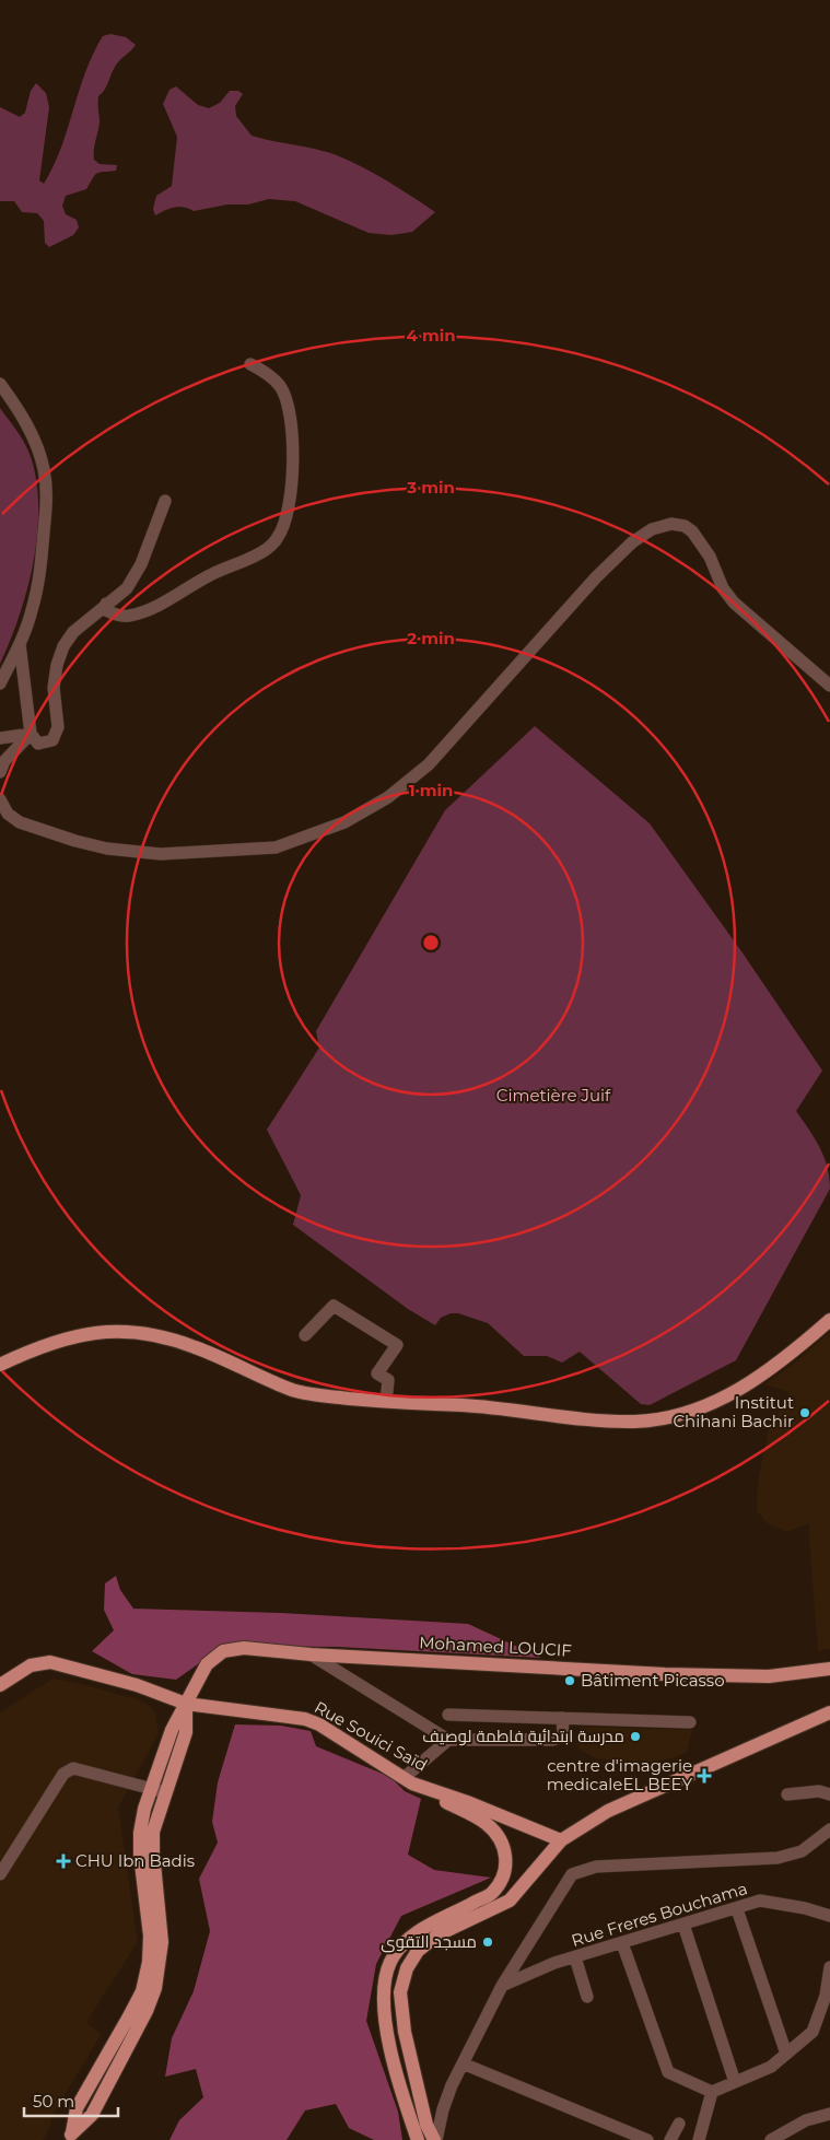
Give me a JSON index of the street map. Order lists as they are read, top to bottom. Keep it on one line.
{"streets":{"main road":["Mohamed LOUCIF","Rue Souici Saïd"],"street":["Rue Freres Bouchama"]},"crossings":[["Mohamed LOUCIF","Rue Souici Saïd"]],"parks":["Cimetière Juif"],"places":{"other":["Institut Chihani Bachir","Bâtiment Picasso","مدرسة ابتدائية فاطمة لوصيف","مسجد التقوى"],"health":["centre d'imagerie medicaleEL BEEY","CHU Ibn Badis"]},"scale_bar":"50 m","rings":["4 min","3 min","2 min","1 min"]}
